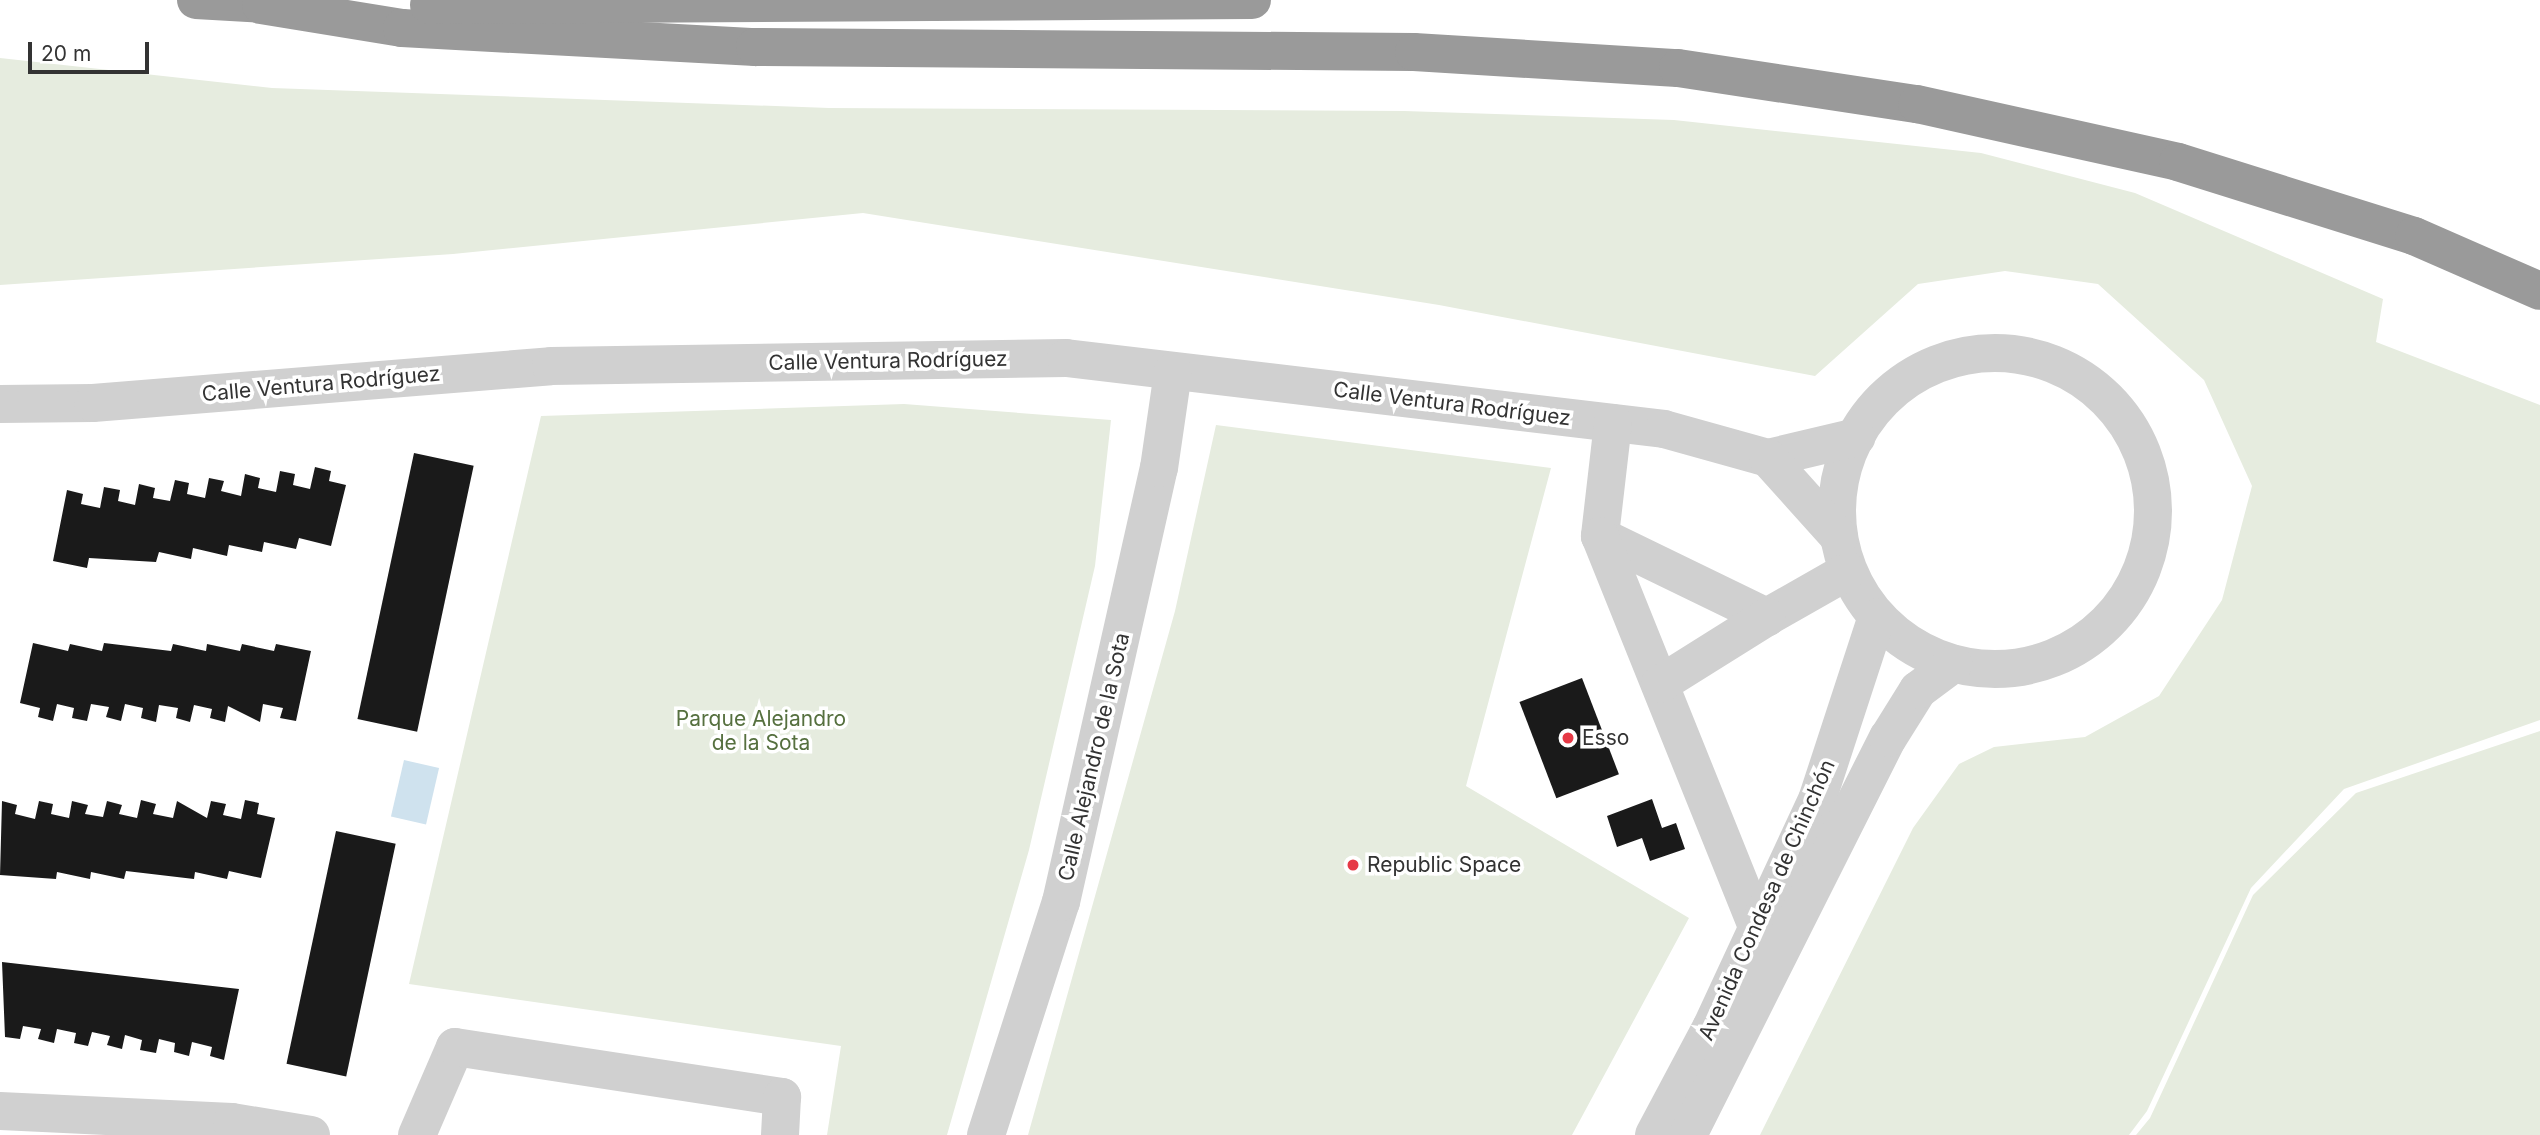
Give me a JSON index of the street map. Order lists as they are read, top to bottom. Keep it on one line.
{"streets":{"street":["Calle Ventura Rodríguez","Calle Alejandro de la Sota","Avenida Condesa de Chinchón"]},"crossings":[["Calle Ventura Rodríguez","Calle Alejandro de la Sota"]],"parks":["Parque Alejandro de la Sota"],"places":["Esso","Republic Space"],"scale_bar":"20 m"}
